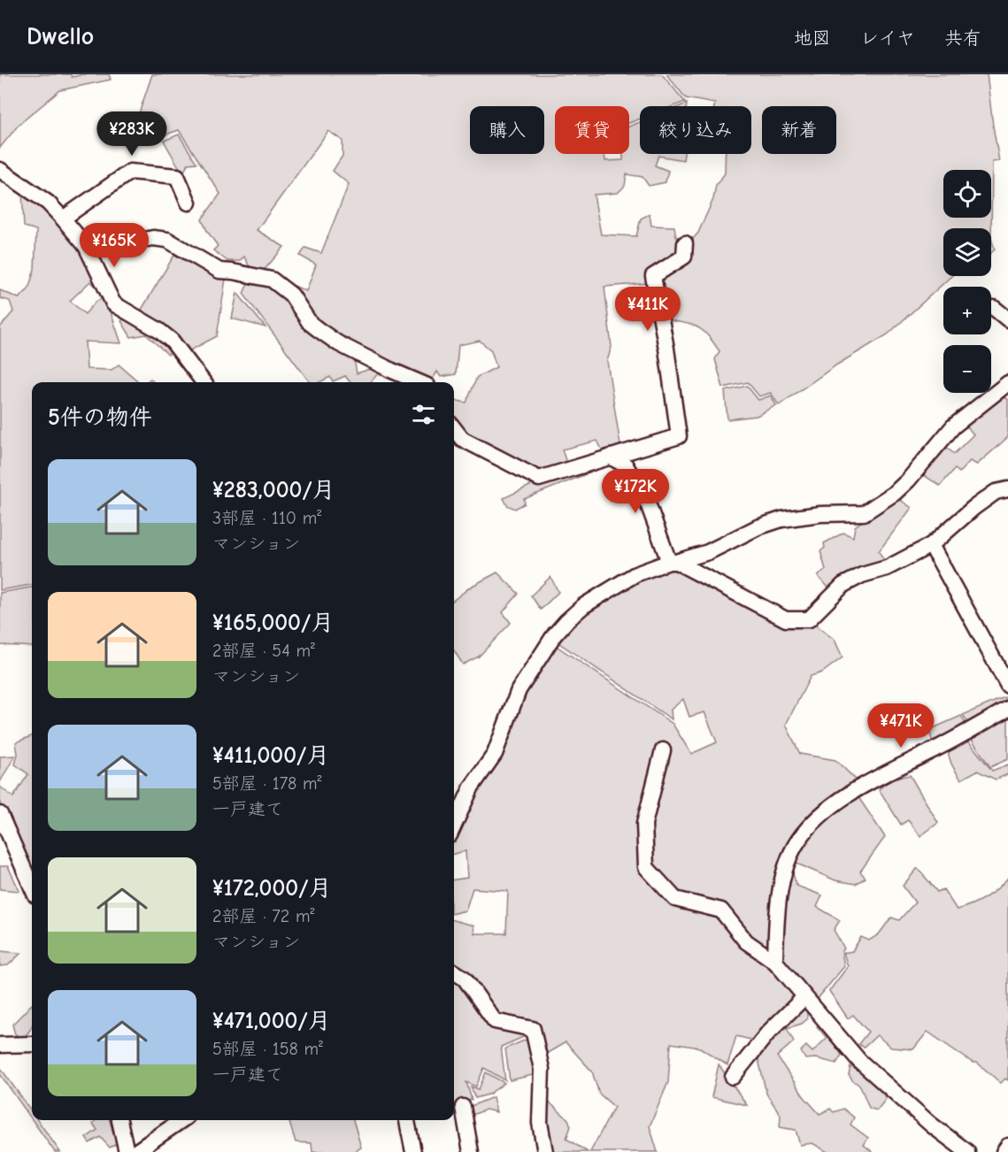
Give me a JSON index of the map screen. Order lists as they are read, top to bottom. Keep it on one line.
{"page":{"header":"Dwello","nav":["地図","レイヤ","共有"],"chip":["購入","賃貸","絞り込み","新着"],"price":["¥283K","¥165K","¥411K","¥172K","¥471K"],"map_buttons":["+","−"],"heading":"5件の物件","list":[{"name":"¥283,000/月","note":"3部屋 · 110 m² · マンション"},{"name":"¥165,000/月","note":"2部屋 · 54 m² · マンション"},{"name":"¥411,000/月","note":"5部屋 · 178 m² · 一戸建て"},{"name":"¥172,000/月","note":"2部屋 · 72 m² · マンション"},{"name":"¥471,000/月","note":"5部屋 · 158 m² · 一戸建て"}]}}
